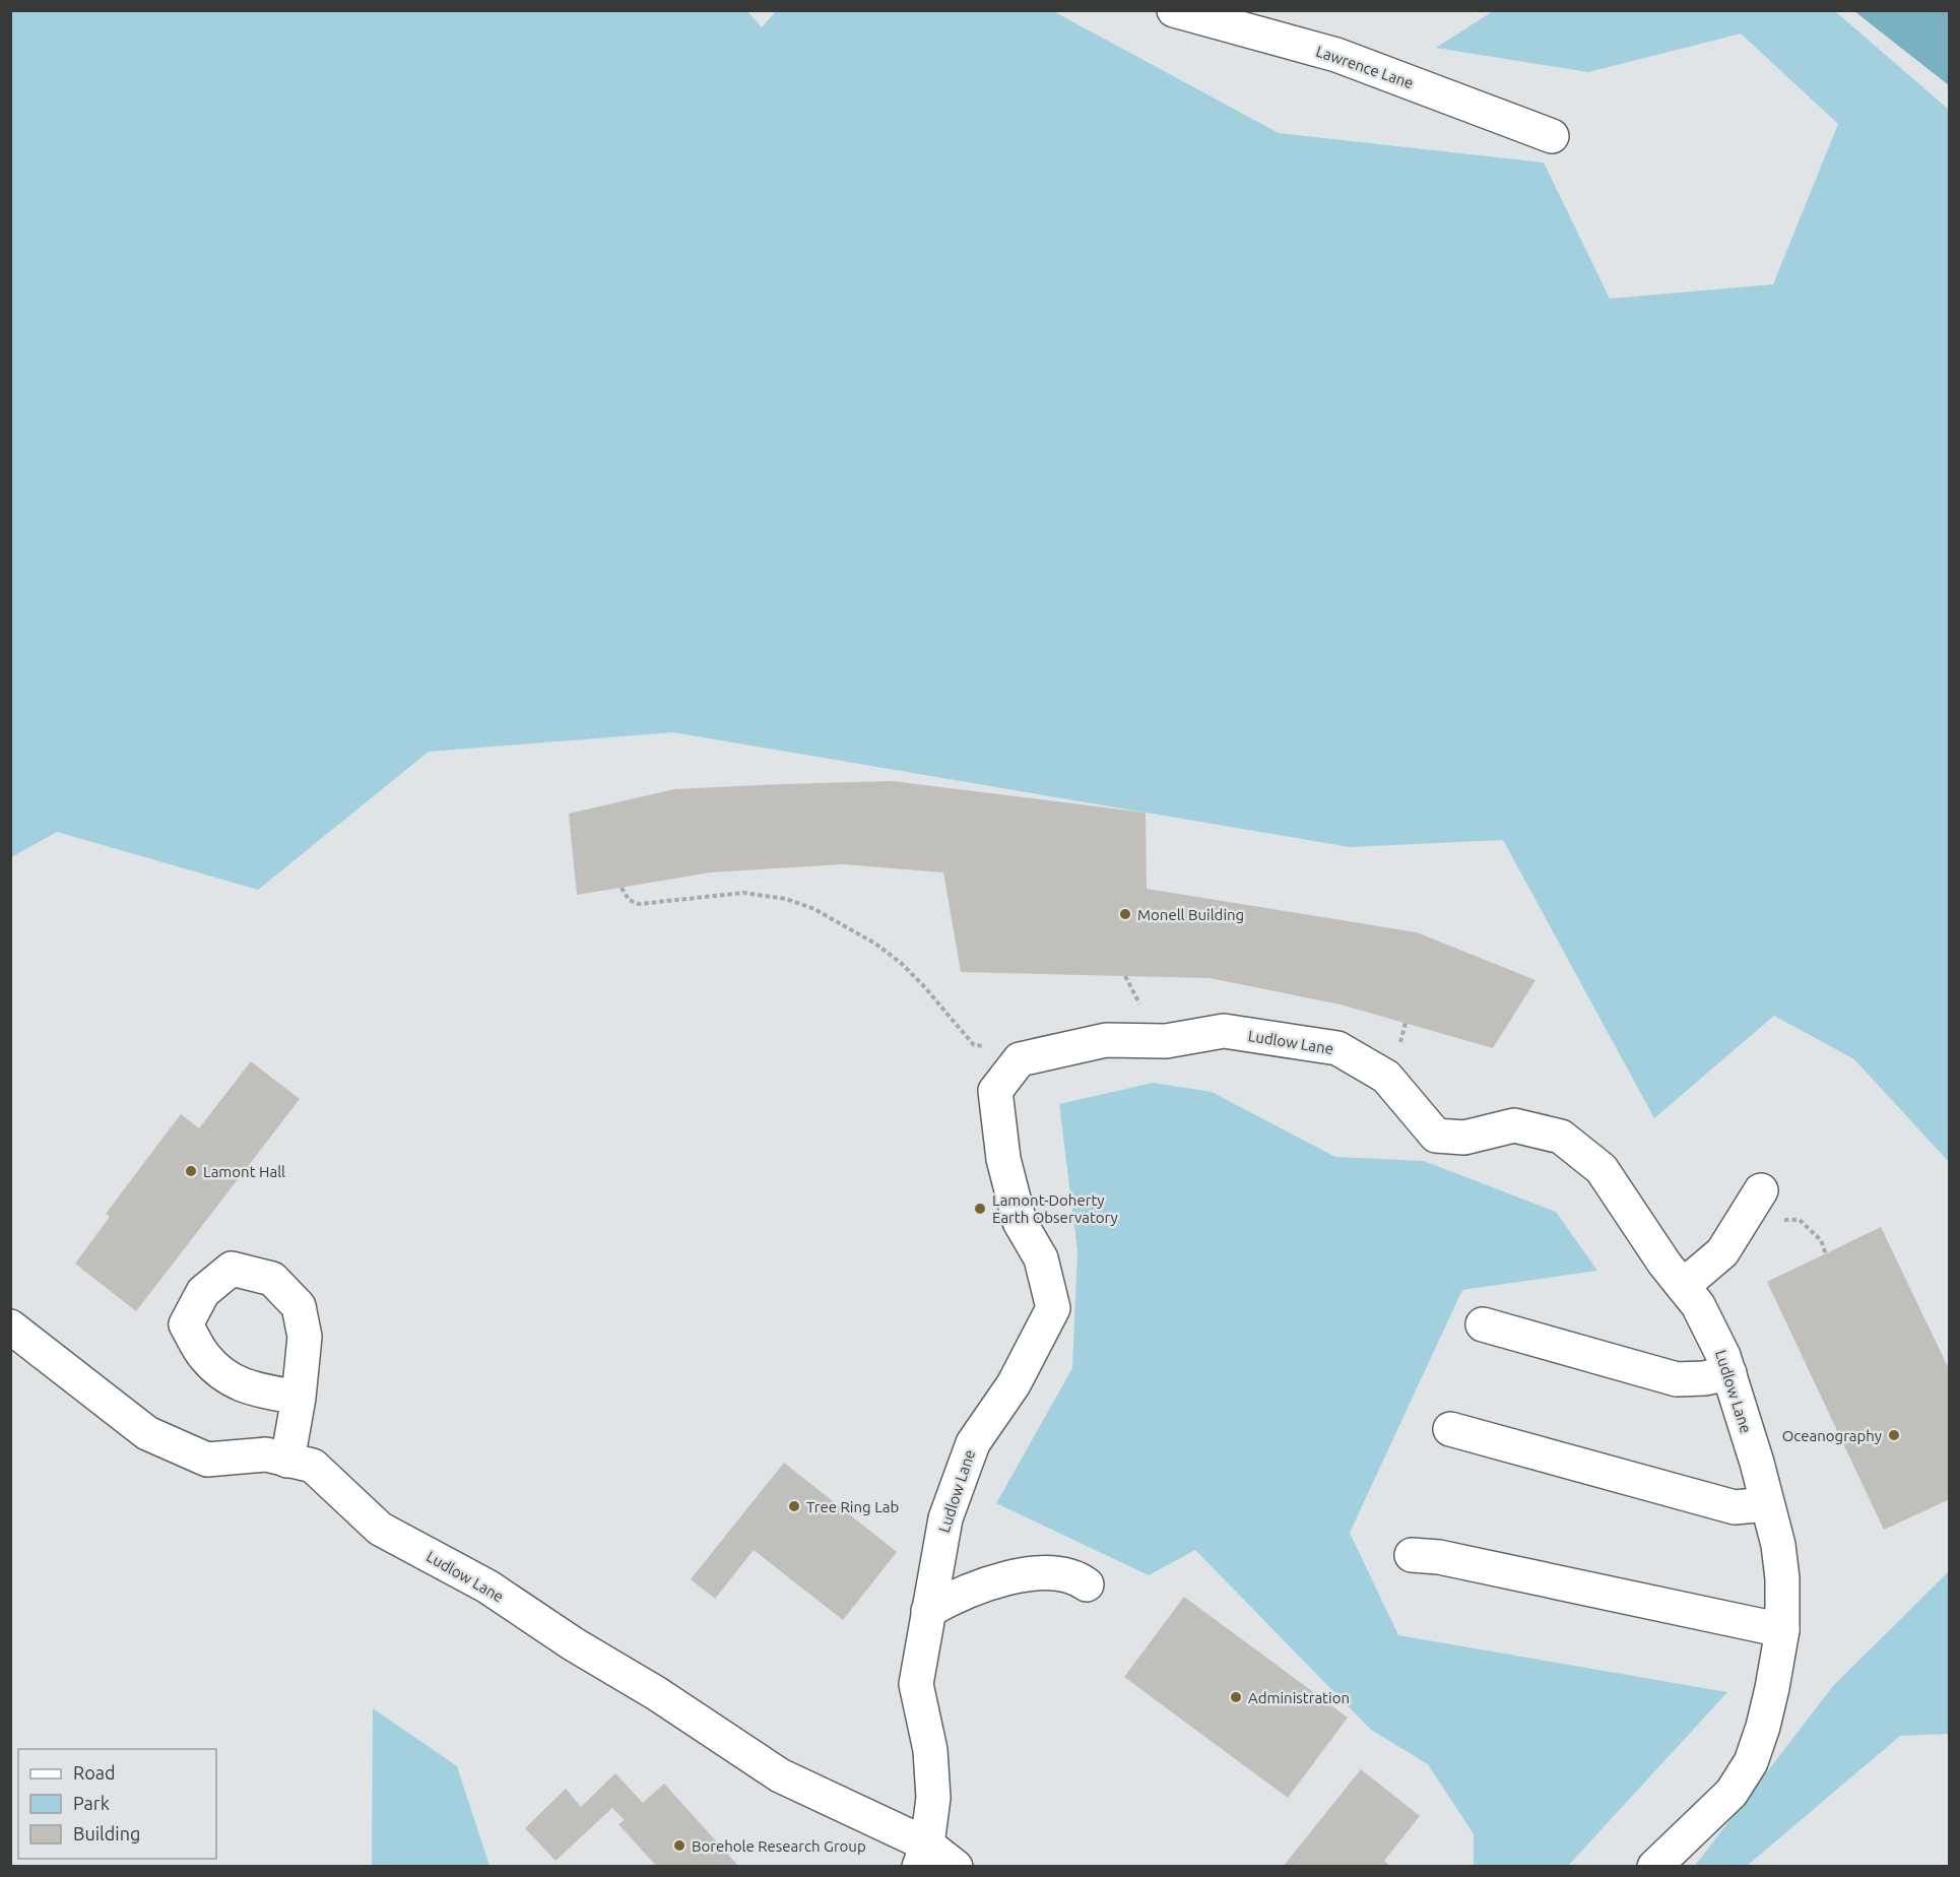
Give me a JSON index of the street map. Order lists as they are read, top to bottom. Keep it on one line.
{"streets":{"street":["Lawrence Lane","Ludlow Lane"]},"places":["Monell Building","Lamont Hall","Lamont-Doherty Earth Observatory","Oceanography","Tree Ring Lab","Administration","Borehole Research Group"],"legend":["Road","Park","Building"]}
